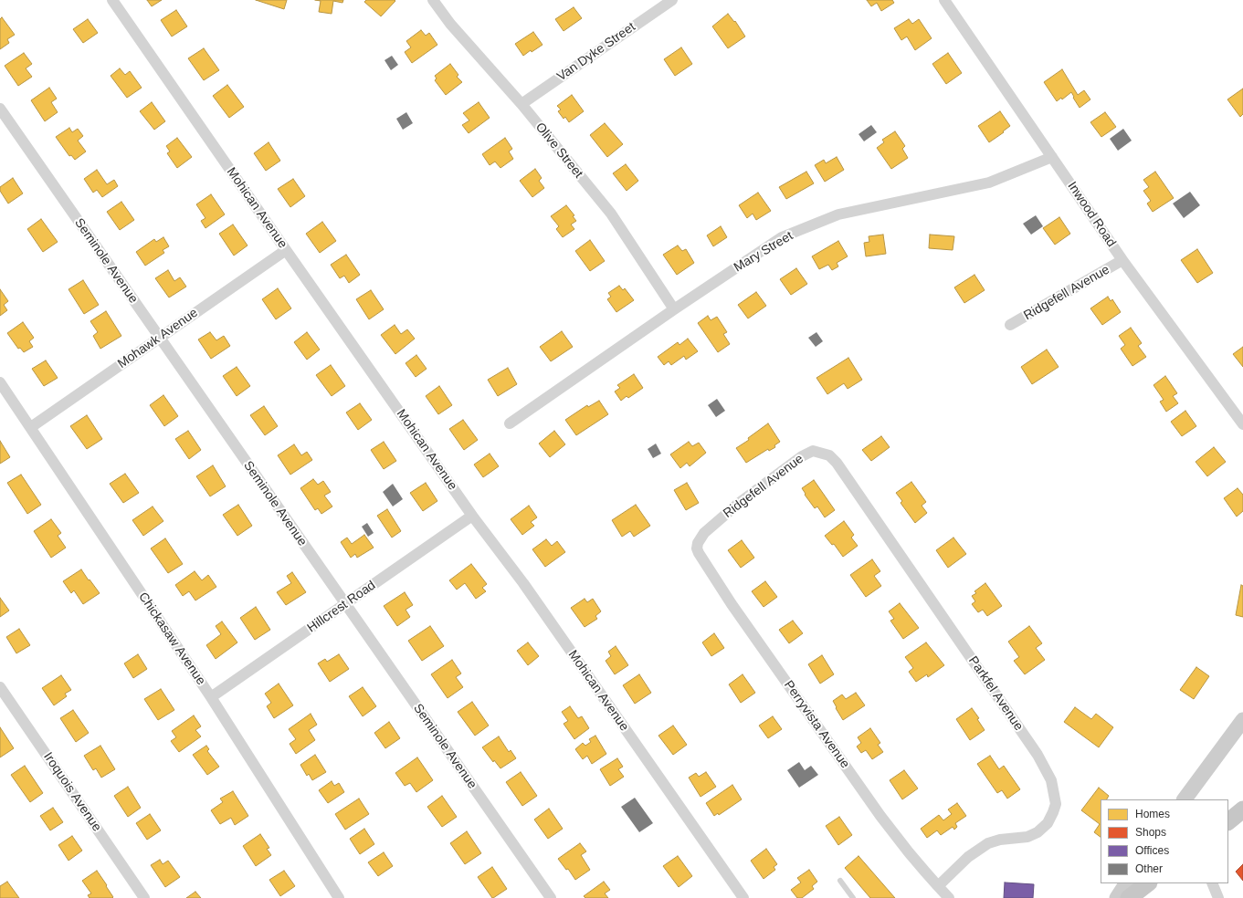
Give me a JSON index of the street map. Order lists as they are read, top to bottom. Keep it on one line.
{"streets":{"street":["Van Dyke Street","Olive Street","Mohican Avenue","Inwood Road","Mary Street","Seminole Avenue","Ridgefell Avenue","Mohawk Avenue","Hillcrest Road","Chickasaw Avenue","Parkfel Avenue","Perryvista Avenue","Iroquois Avenue"]},"crossings":[["Van Dyke Street","Olive Street"],["Olive Street","Mary Street"],["Mohican Avenue","Mohawk Avenue"],["Mohican Avenue","Hillcrest Road"],["Inwood Road","Mary Street"],["Inwood Road","Ridgefell Avenue"],["Seminole Avenue","Mohawk Avenue"],["Seminole Avenue","Hillcrest Road"],["Ridgefell Avenue","Parkfel Avenue"],["Ridgefell Avenue","Perryvista Avenue"],["Mohawk Avenue","Chickasaw Avenue"],["Hillcrest Road","Chickasaw Avenue"],["Parkfel Avenue","Perryvista Avenue"]],"legend":["Homes","Shops","Offices","Other"]}
